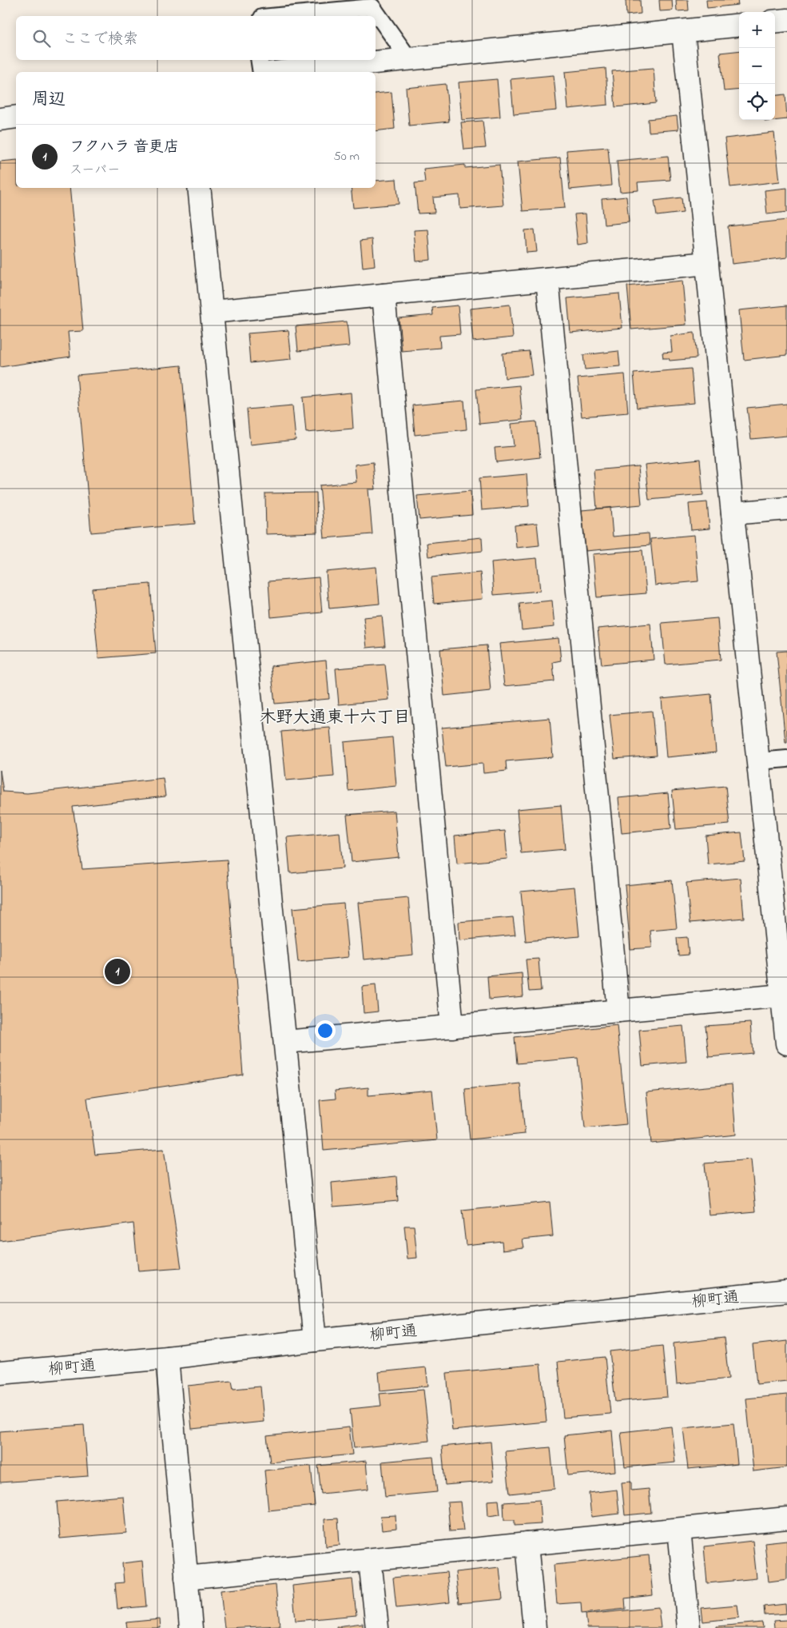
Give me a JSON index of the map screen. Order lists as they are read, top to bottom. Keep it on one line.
{"streets":{"street":["柳町通"]},"districts":["木野大通東十六丁目"],"page":{"map_buttons":["+","−"],"search":"ここで検索","heading":"周辺","list":[{"mark":"1","name":"フクハラ 音更店","note":"スーパー","value":"50 m"}],"pins":"1"}}
